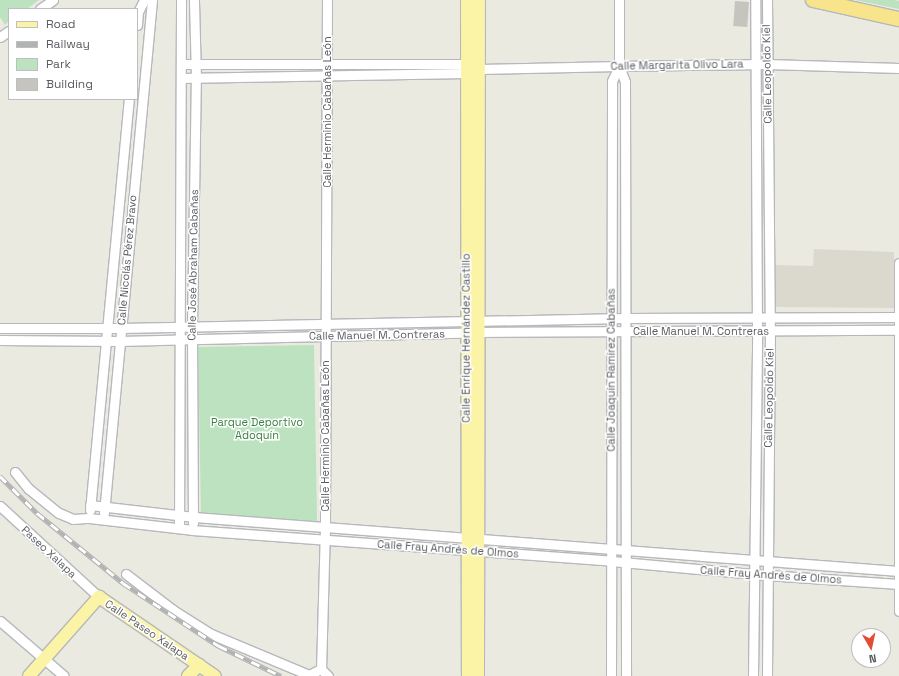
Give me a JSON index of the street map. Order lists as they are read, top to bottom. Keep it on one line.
{"streets":{"main road":["Calle Enrique Hernández Castillo","Calle Paseo Xalapa"],"street":["Calle Margarita Olivo Lara","Calle Leopoldo Kiel","Calle Herminio Cabañas León","Calle Nicolás Pérez Bravo","Calle José Abraham Cabañas","Calle Manuel M. Contreras","Calle Joaquín Ramírez Cabañas","Calle Fray Andrés de Olmos","Paseo Xalapa"]},"crossings":[["Calle Margarita Olivo Lara","Calle Leopoldo Kiel"],["Calle Margarita Olivo Lara","Calle Herminio Cabañas León"],["Calle Margarita Olivo Lara","Calle José Abraham Cabañas"],["Calle Margarita Olivo Lara","Calle Enrique Hernández Castillo"],["Calle Margarita Olivo Lara","Calle Joaquín Ramírez Cabañas"],["Calle Leopoldo Kiel","Calle Manuel M. Contreras"],["Calle Leopoldo Kiel","Calle Fray Andrés de Olmos"],["Calle Herminio Cabañas León","Calle Manuel M. Contreras"],["Calle Herminio Cabañas León","Calle Fray Andrés de Olmos"],["Calle Nicolás Pérez Bravo","Calle Manuel M. Contreras"],["Calle Nicolás Pérez Bravo","Calle Fray Andrés de Olmos"],["Calle José Abraham Cabañas","Calle Manuel M. Contreras"],["Calle José Abraham Cabañas","Calle Fray Andrés de Olmos"],["Calle Manuel M. Contreras","Calle Enrique Hernández Castillo"],["Calle Manuel M. Contreras","Calle Joaquín Ramírez Cabañas"],["Calle Enrique Hernández Castillo","Calle Fray Andrés de Olmos"],["Calle Joaquín Ramírez Cabañas","Calle Fray Andrés de Olmos"],["Paseo Xalapa","Calle Paseo Xalapa"]],"parks":["Parque Deportivo Adoquín"],"legend":["Road","Railway","Park","Building"],"north":"bottom"}
